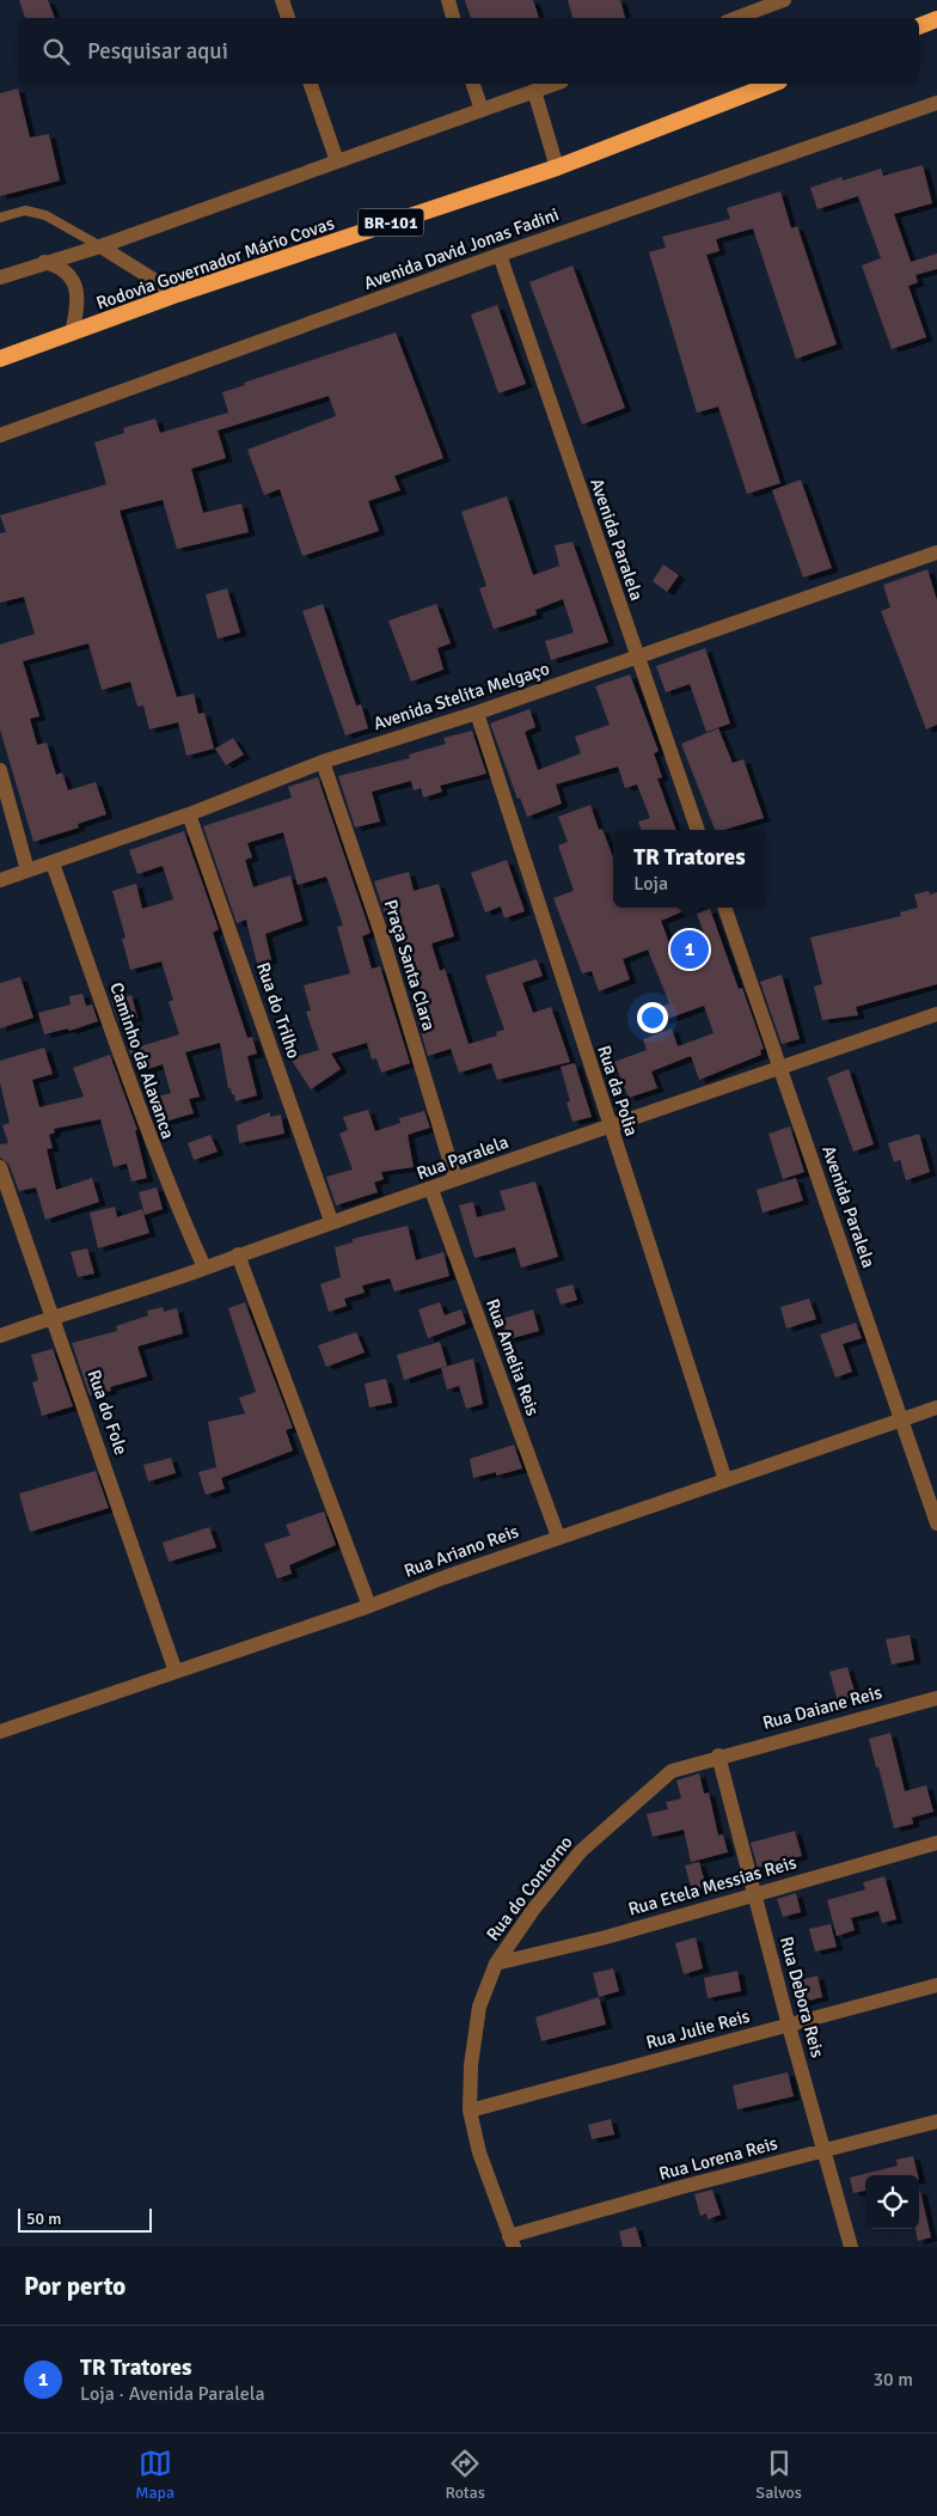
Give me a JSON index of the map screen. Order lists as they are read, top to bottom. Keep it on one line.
{"streets":{"highway":["BR-101","Rodovia Governador Mário Covas"],"street":["Avenida David Jonas Fadini","Avenida Paralela","Avenida Stelita Melgaço","Praça Santa Clara","Rua do Trilho","Caminho da Alavanca","Rua da Polia","Rua Paralela","Rua Amelia Reis","Rua do Fole","Rua Ariano Reis","Rua Daiane Reis","Rua Etela Messias Reis","Rua do Contorno","Rua Debora Reis","Rua Julie Reis","Rua Lorena Reis"]},"crossings":[["Avenida David Jonas Fadini","Avenida Paralela"],["Avenida Paralela","Avenida Stelita Melgaço"],["Avenida Paralela","Rua Paralela"],["Avenida Paralela","Rua Ariano Reis"],["Avenida Stelita Melgaço","Praça Santa Clara"],["Avenida Stelita Melgaço","Rua do Trilho"],["Avenida Stelita Melgaço","Caminho da Alavanca"],["Avenida Stelita Melgaço","Rua da Polia"],["Praça Santa Clara","Rua Paralela"],["Rua do Trilho","Rua Paralela"],["Caminho da Alavanca","Rua Paralela"],["Rua da Polia","Rua Paralela"],["Rua da Polia","Rua Ariano Reis"],["Rua Paralela","Rua Amelia Reis"],["Rua Paralela","Rua do Fole"],["Rua Amelia Reis","Rua Ariano Reis"],["Rua do Fole","Rua Ariano Reis"],["Rua Daiane Reis","Rua do Contorno"],["Rua Daiane Reis","Rua Debora Reis"],["Rua Etela Messias Reis","Rua do Contorno"],["Rua Etela Messias Reis","Rua Debora Reis"],["Rua do Contorno","Rua Debora Reis"],["Rua do Contorno","Rua Julie Reis"],["Rua do Contorno","Rua Lorena Reis"],["Rua Debora Reis","Rua Julie Reis"],["Rua Debora Reis","Rua Lorena Reis"]],"scale_bar":"50 m","page":{"search":"Pesquisar aqui","popup":["TR Tratores","Loja"],"pins":"1","scale":"50 m","heading":"Por perto","list":[{"mark":"1","name":"TR Tratores","note":"Loja · Avenida Paralela","value":"30 m"}],"nav":["Mapa","Rotas","Salvos"]}}
